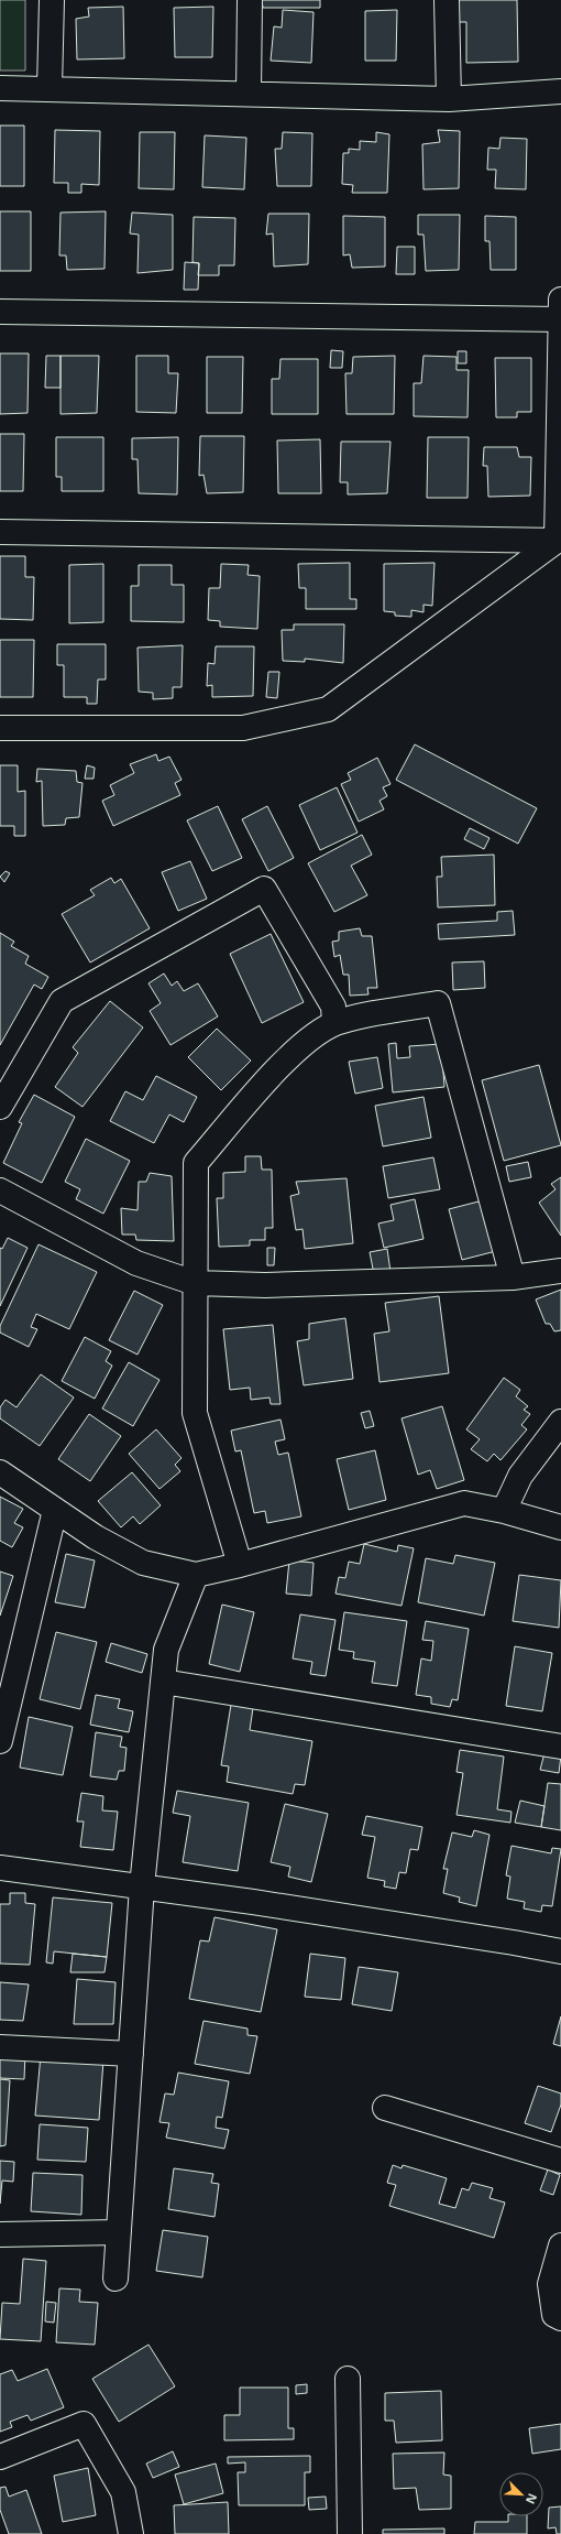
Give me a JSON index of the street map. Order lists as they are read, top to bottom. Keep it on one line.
{"north":"bottom right"}
